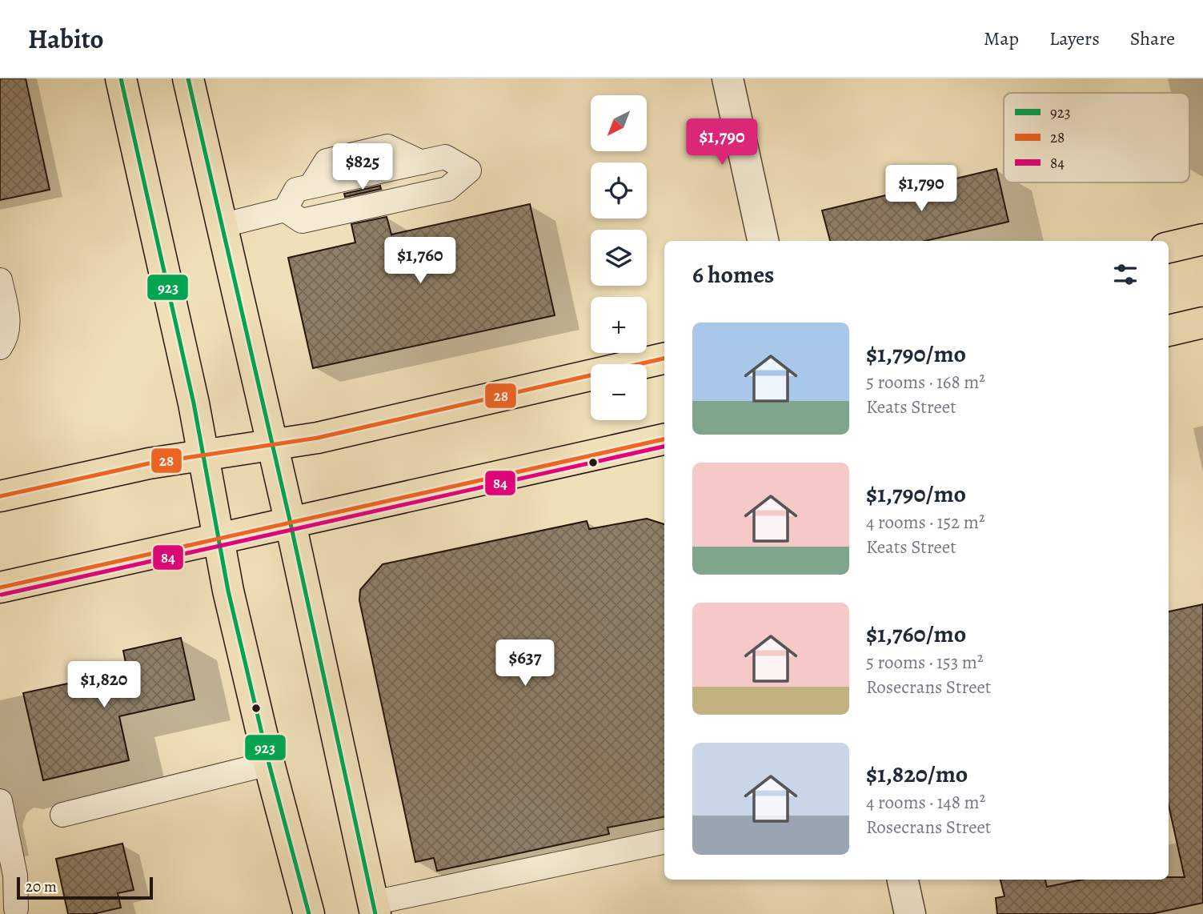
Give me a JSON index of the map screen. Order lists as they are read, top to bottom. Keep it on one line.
{"lines":["transit line 923","transit line 28","transit line 84"],"legend":["923","28","84"],"scale_bar":"20 m","north":"bottom left","page":{"header":"Habito","nav":["Map","Layers","Share"],"map_buttons":["+","−"],"price":["$1,790","$825","$1,790","$1,760","$637","$1,820"],"heading":"6 homes","list":[{"name":"$1,790/mo","note":"5 rooms · 168 m² · Keats Street"},{"name":"$1,790/mo","note":"4 rooms · 152 m² · Keats Street"},{"name":"$1,760/mo","note":"5 rooms · 153 m² · Rosecrans Street"},{"name":"$1,820/mo","note":"4 rooms · 148 m² · Rosecrans Street"}],"scale":"20 m"}}
